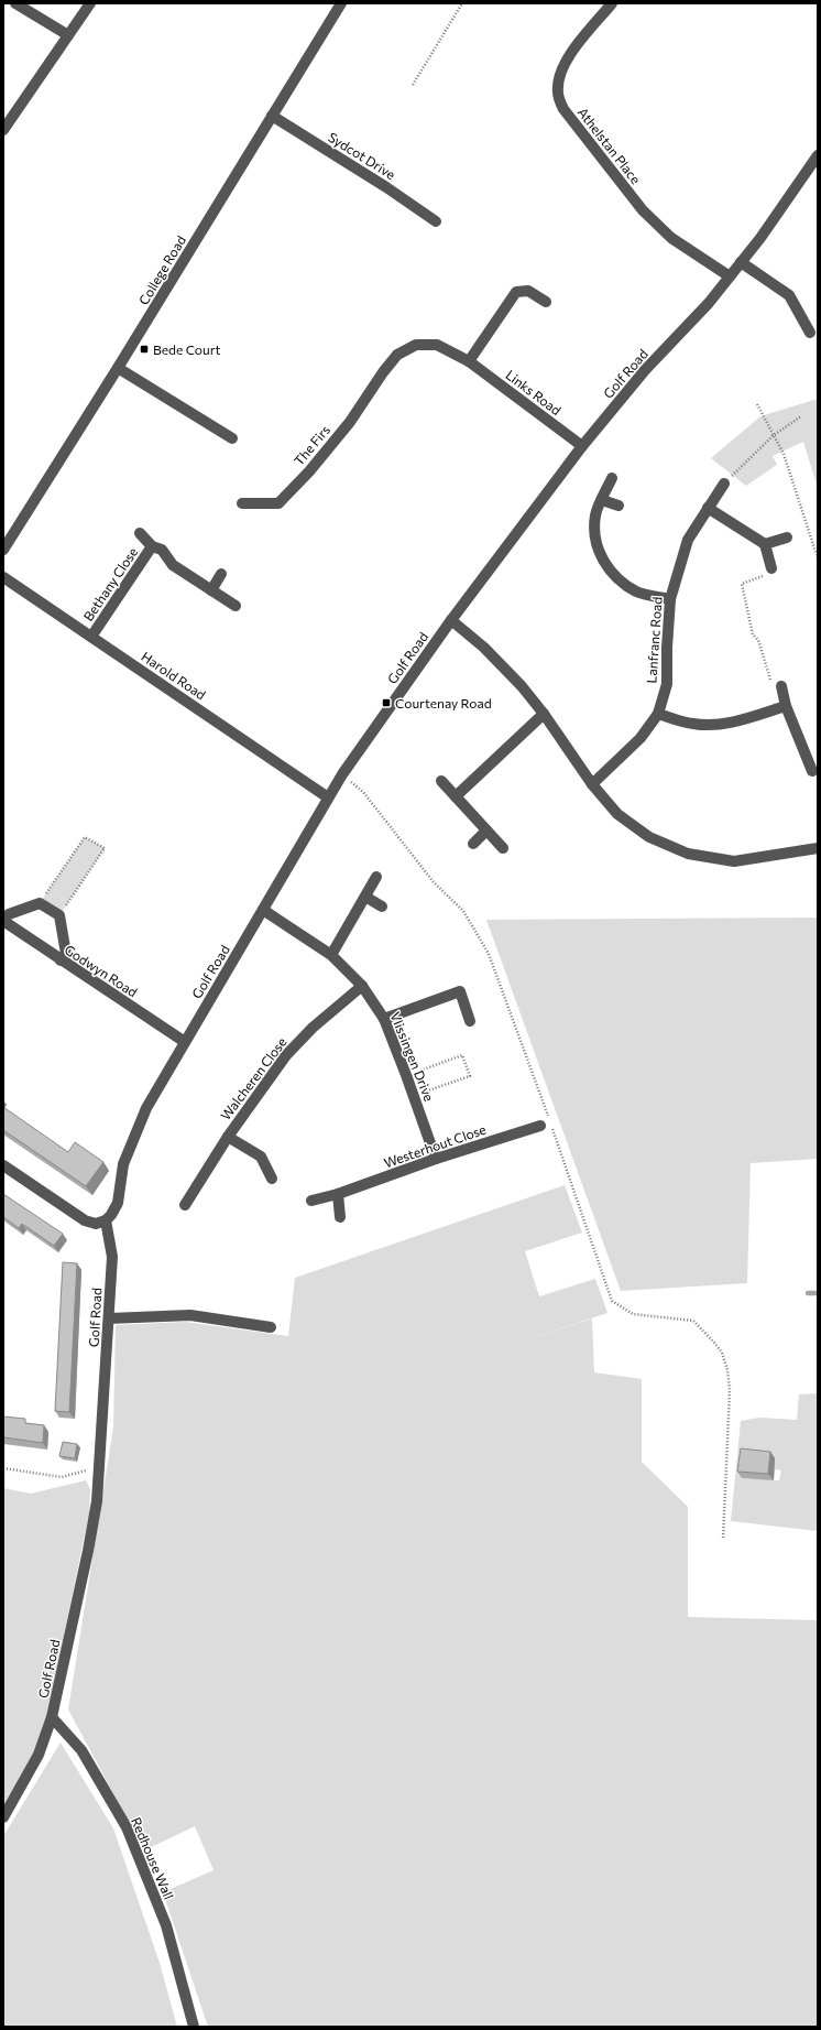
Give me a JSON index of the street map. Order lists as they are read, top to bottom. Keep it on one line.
{"streets":{"street":["Athelstan Place","Sydcot Drive","College Road","Golf Road","Links Road","The Firs","Bethany Close","Lanfranc Road","Harold Road","Godwyn Road","Vlissingen Drive","Walcheren Close","Westerhout Close","Redhouse Wall"]},"crossings":[["Athelstan Place","Golf Road"],["Sydcot Drive","College Road"],["Golf Road","Links Road"],["Golf Road","Harold Road"],["Golf Road","Godwyn Road"],["Golf Road","Vlissingen Drive"],["Golf Road","Redhouse Wall"],["Links Road","The Firs"],["Bethany Close","Harold Road"],["Vlissingen Drive","Walcheren Close"],["Vlissingen Drive","Westerhout Close"]],"places":{"transit":["Bede Court","Courtenay Road"]}}
